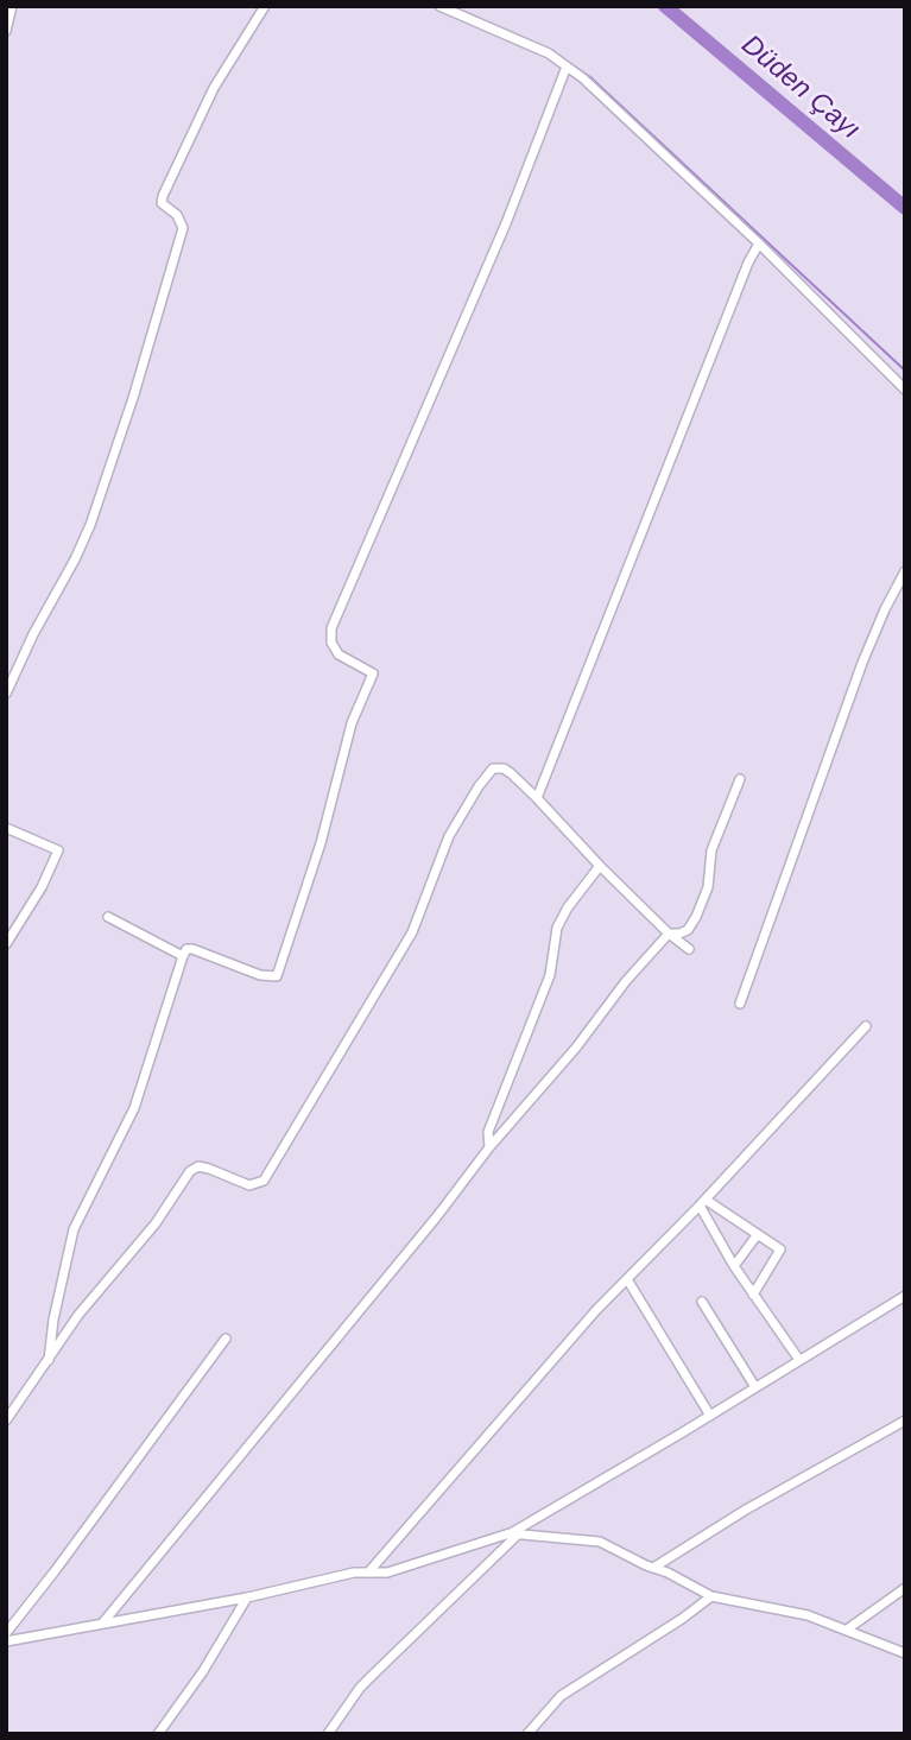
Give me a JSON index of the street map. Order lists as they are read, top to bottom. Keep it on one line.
{"water":["Düden Çayı"]}
